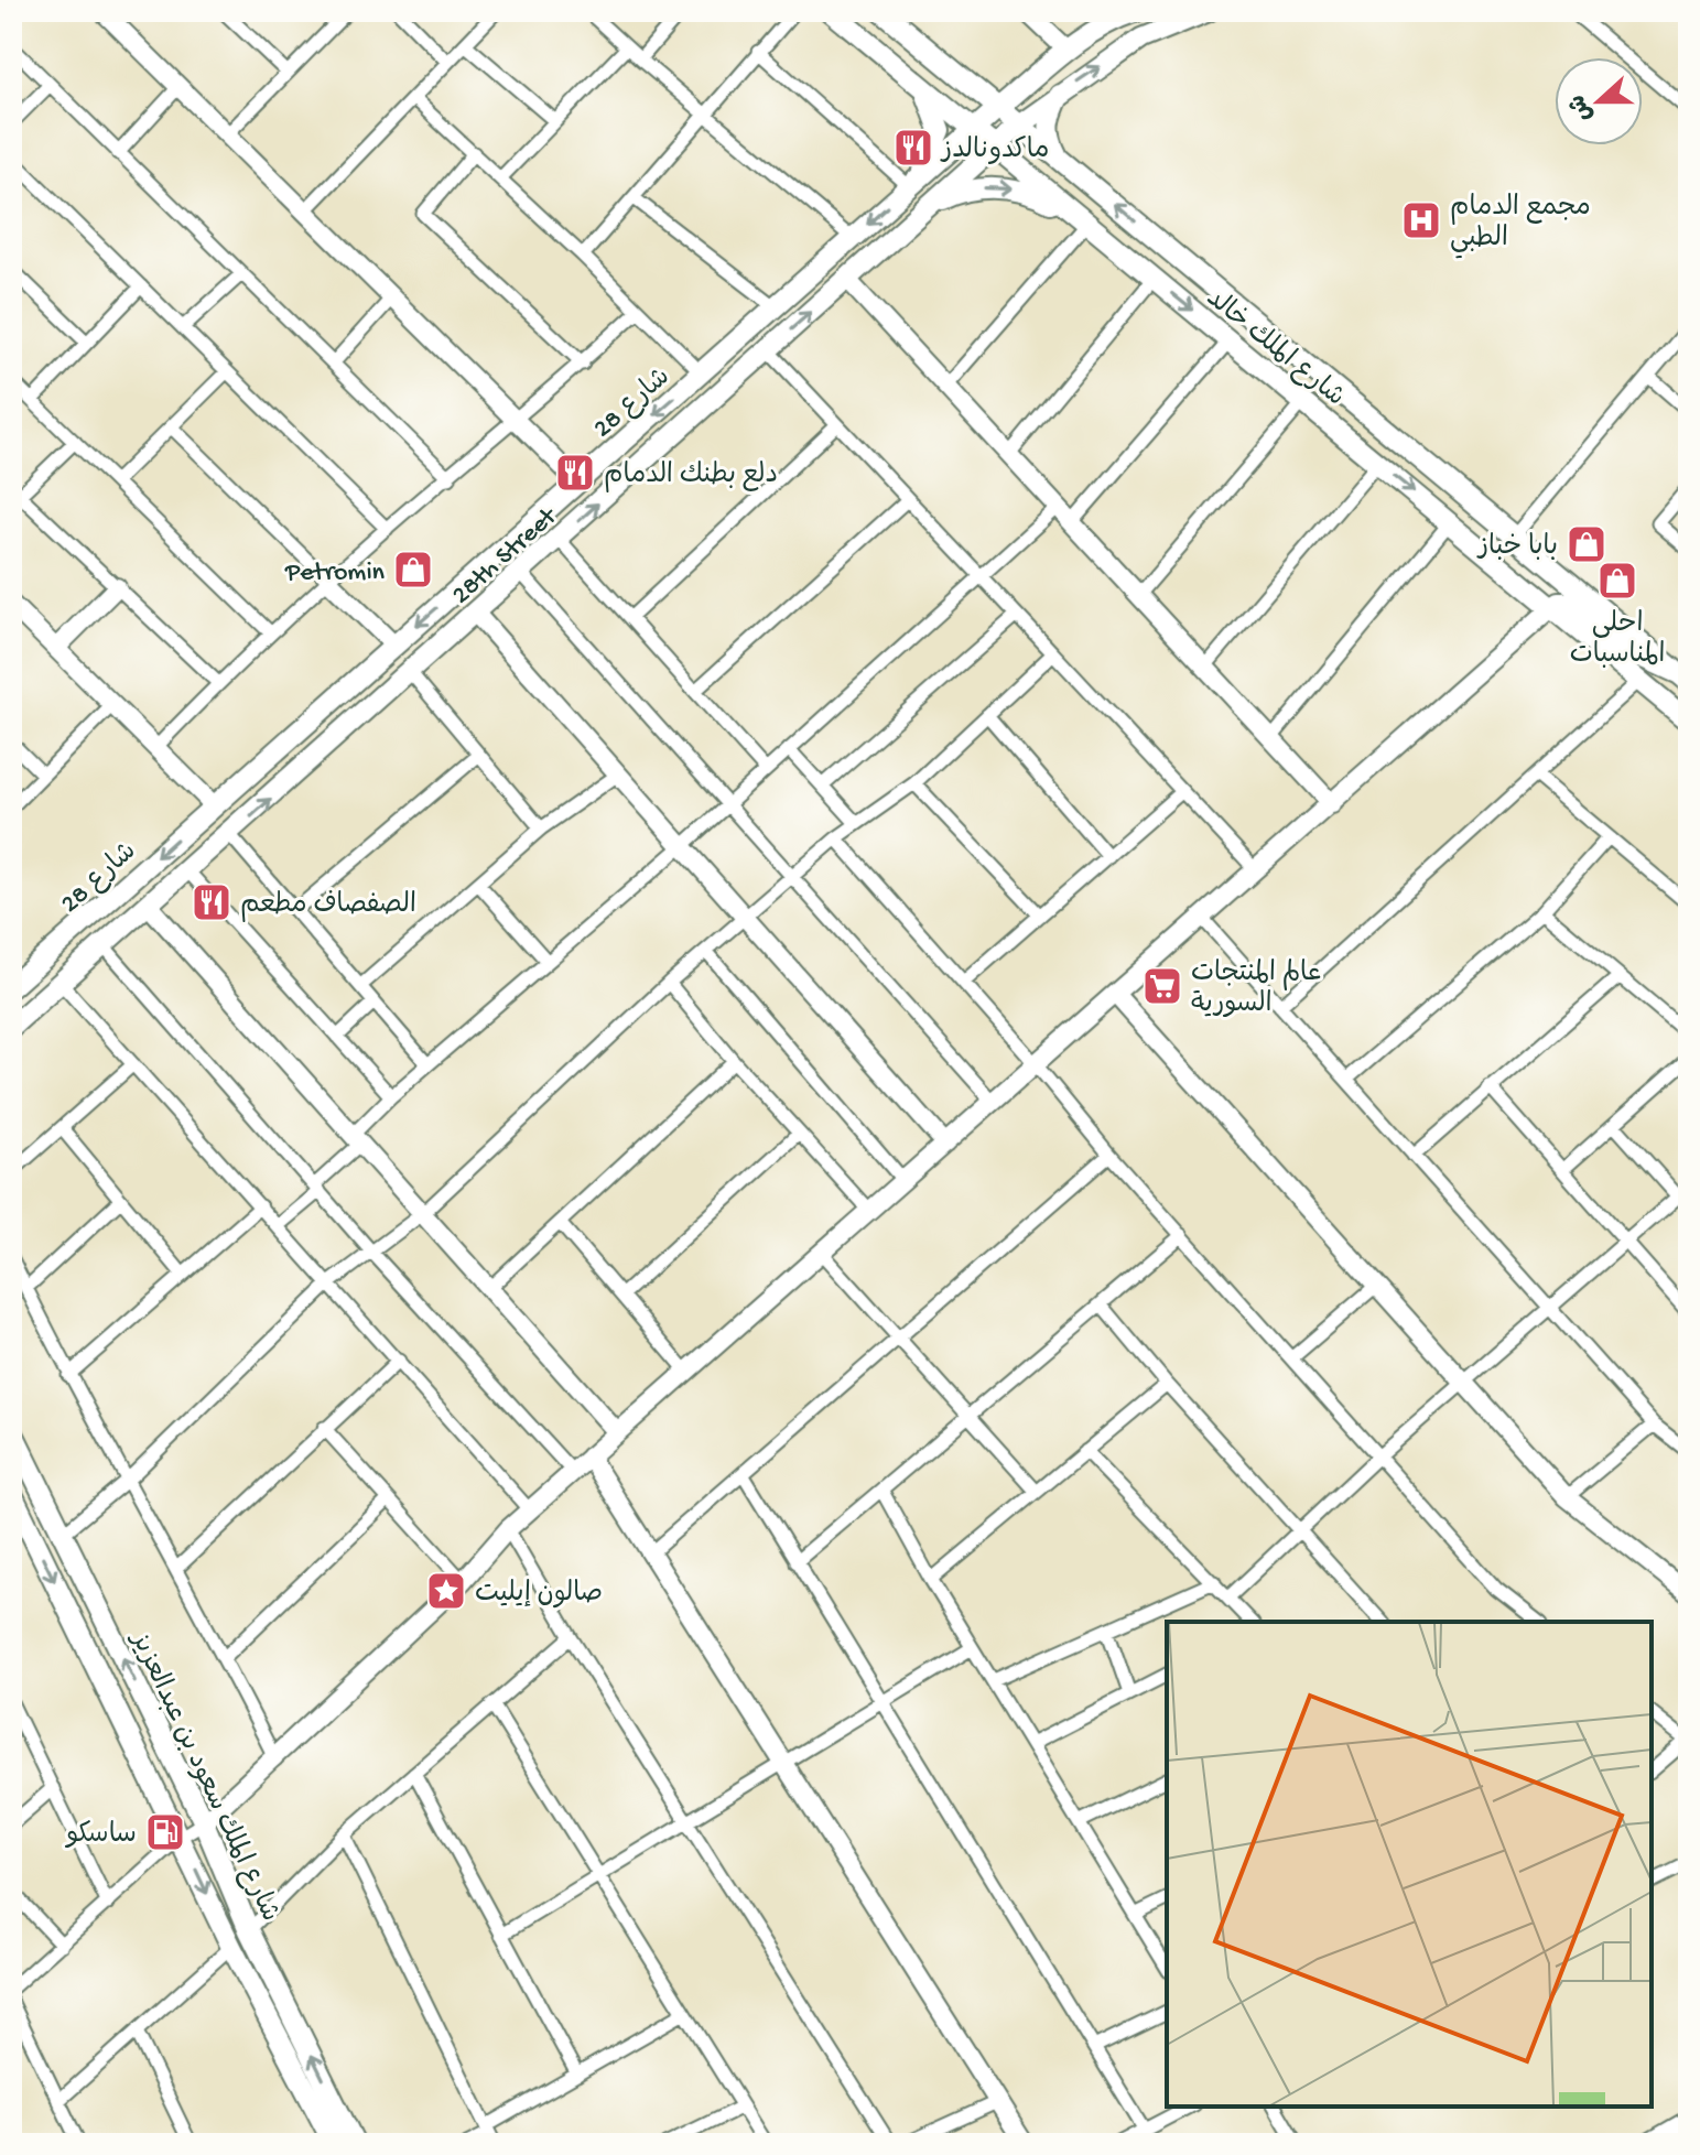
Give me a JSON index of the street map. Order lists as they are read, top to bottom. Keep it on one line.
{"streets":{"main road":["شارع الملك خالد","شارع 28","28th Street","شارع الملك سعود بن عبدالعزيز"]},"crossings":[["شارع الملك خالد","شارع 28"],["شارع الملك خالد","28th Street"]],"one_way":["شارع 28","28th Street"],"places":{"restaurant":["ماكدونالدز","دلع بطنك الدمام","الصفصاف مطعم"],"hospital":["مجمع الدمام الطبي"],"shop":["بابا خباز","Petromin","احلى المناسبات"],"supermarket":["عالم المنتجات السورية"],"place":["صالون إيليت"],"fuel station":["ساسكو"]},"north":"left"}
